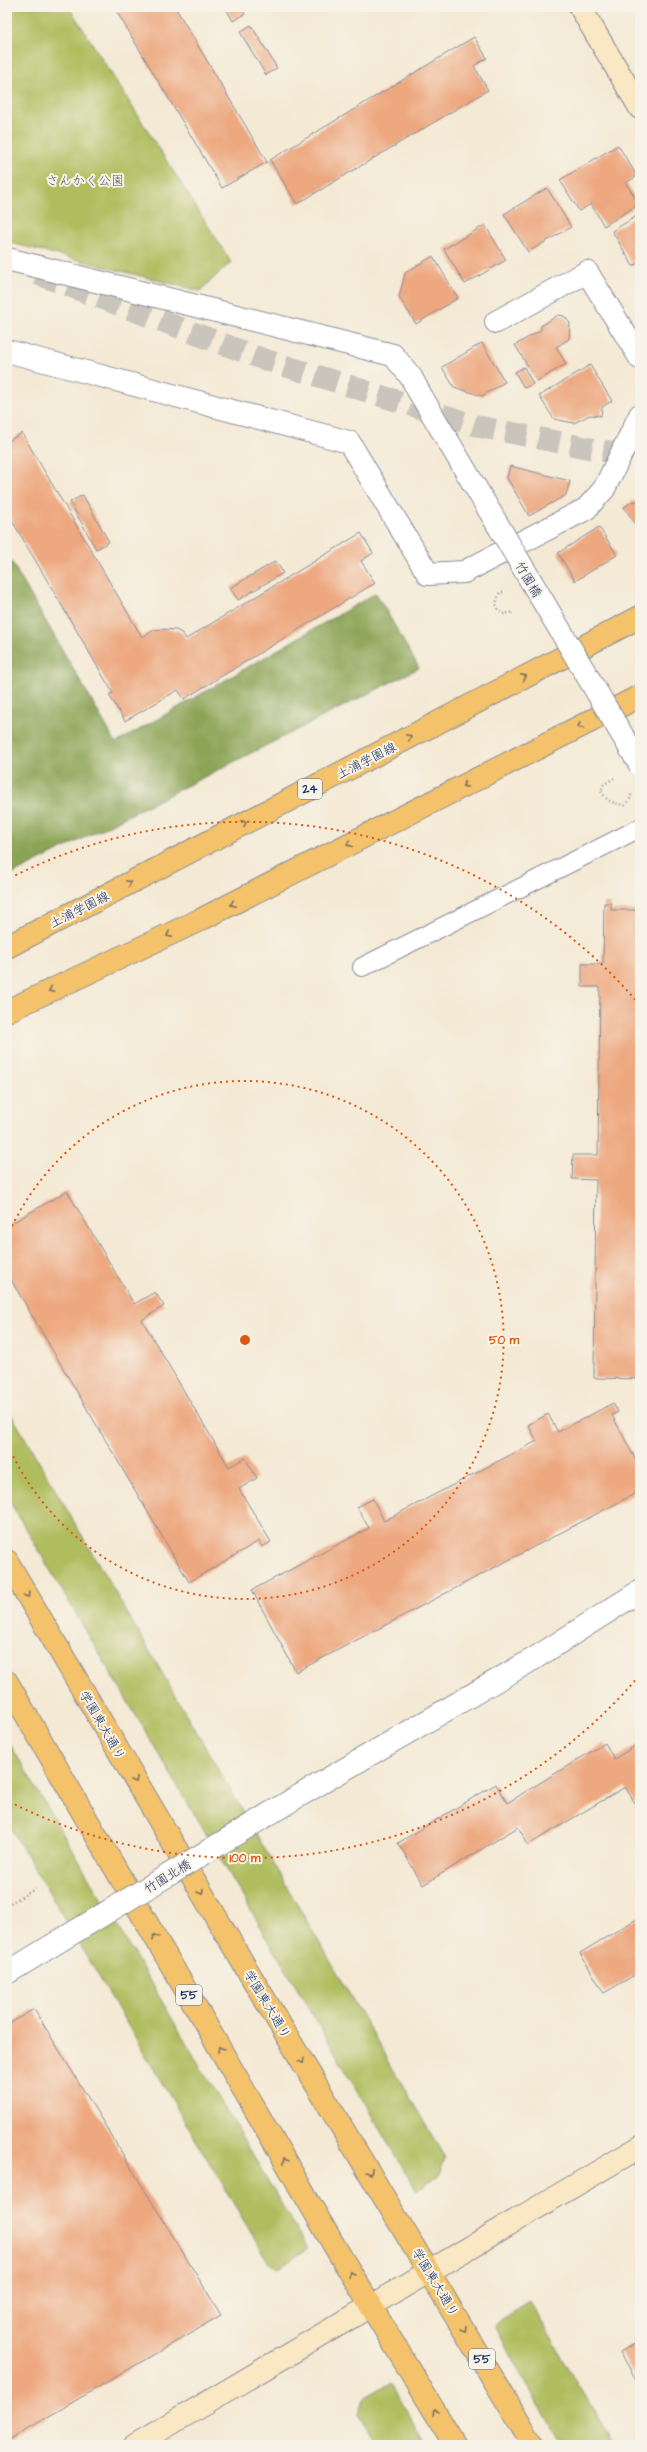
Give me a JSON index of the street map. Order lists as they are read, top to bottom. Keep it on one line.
{"streets":{"main road":["土浦学園線","24","学園東大通り","55"],"street":["竹園橋","竹園北橋"]},"parks":["さんかく公園"],"rings":["50 m","100 m"]}
